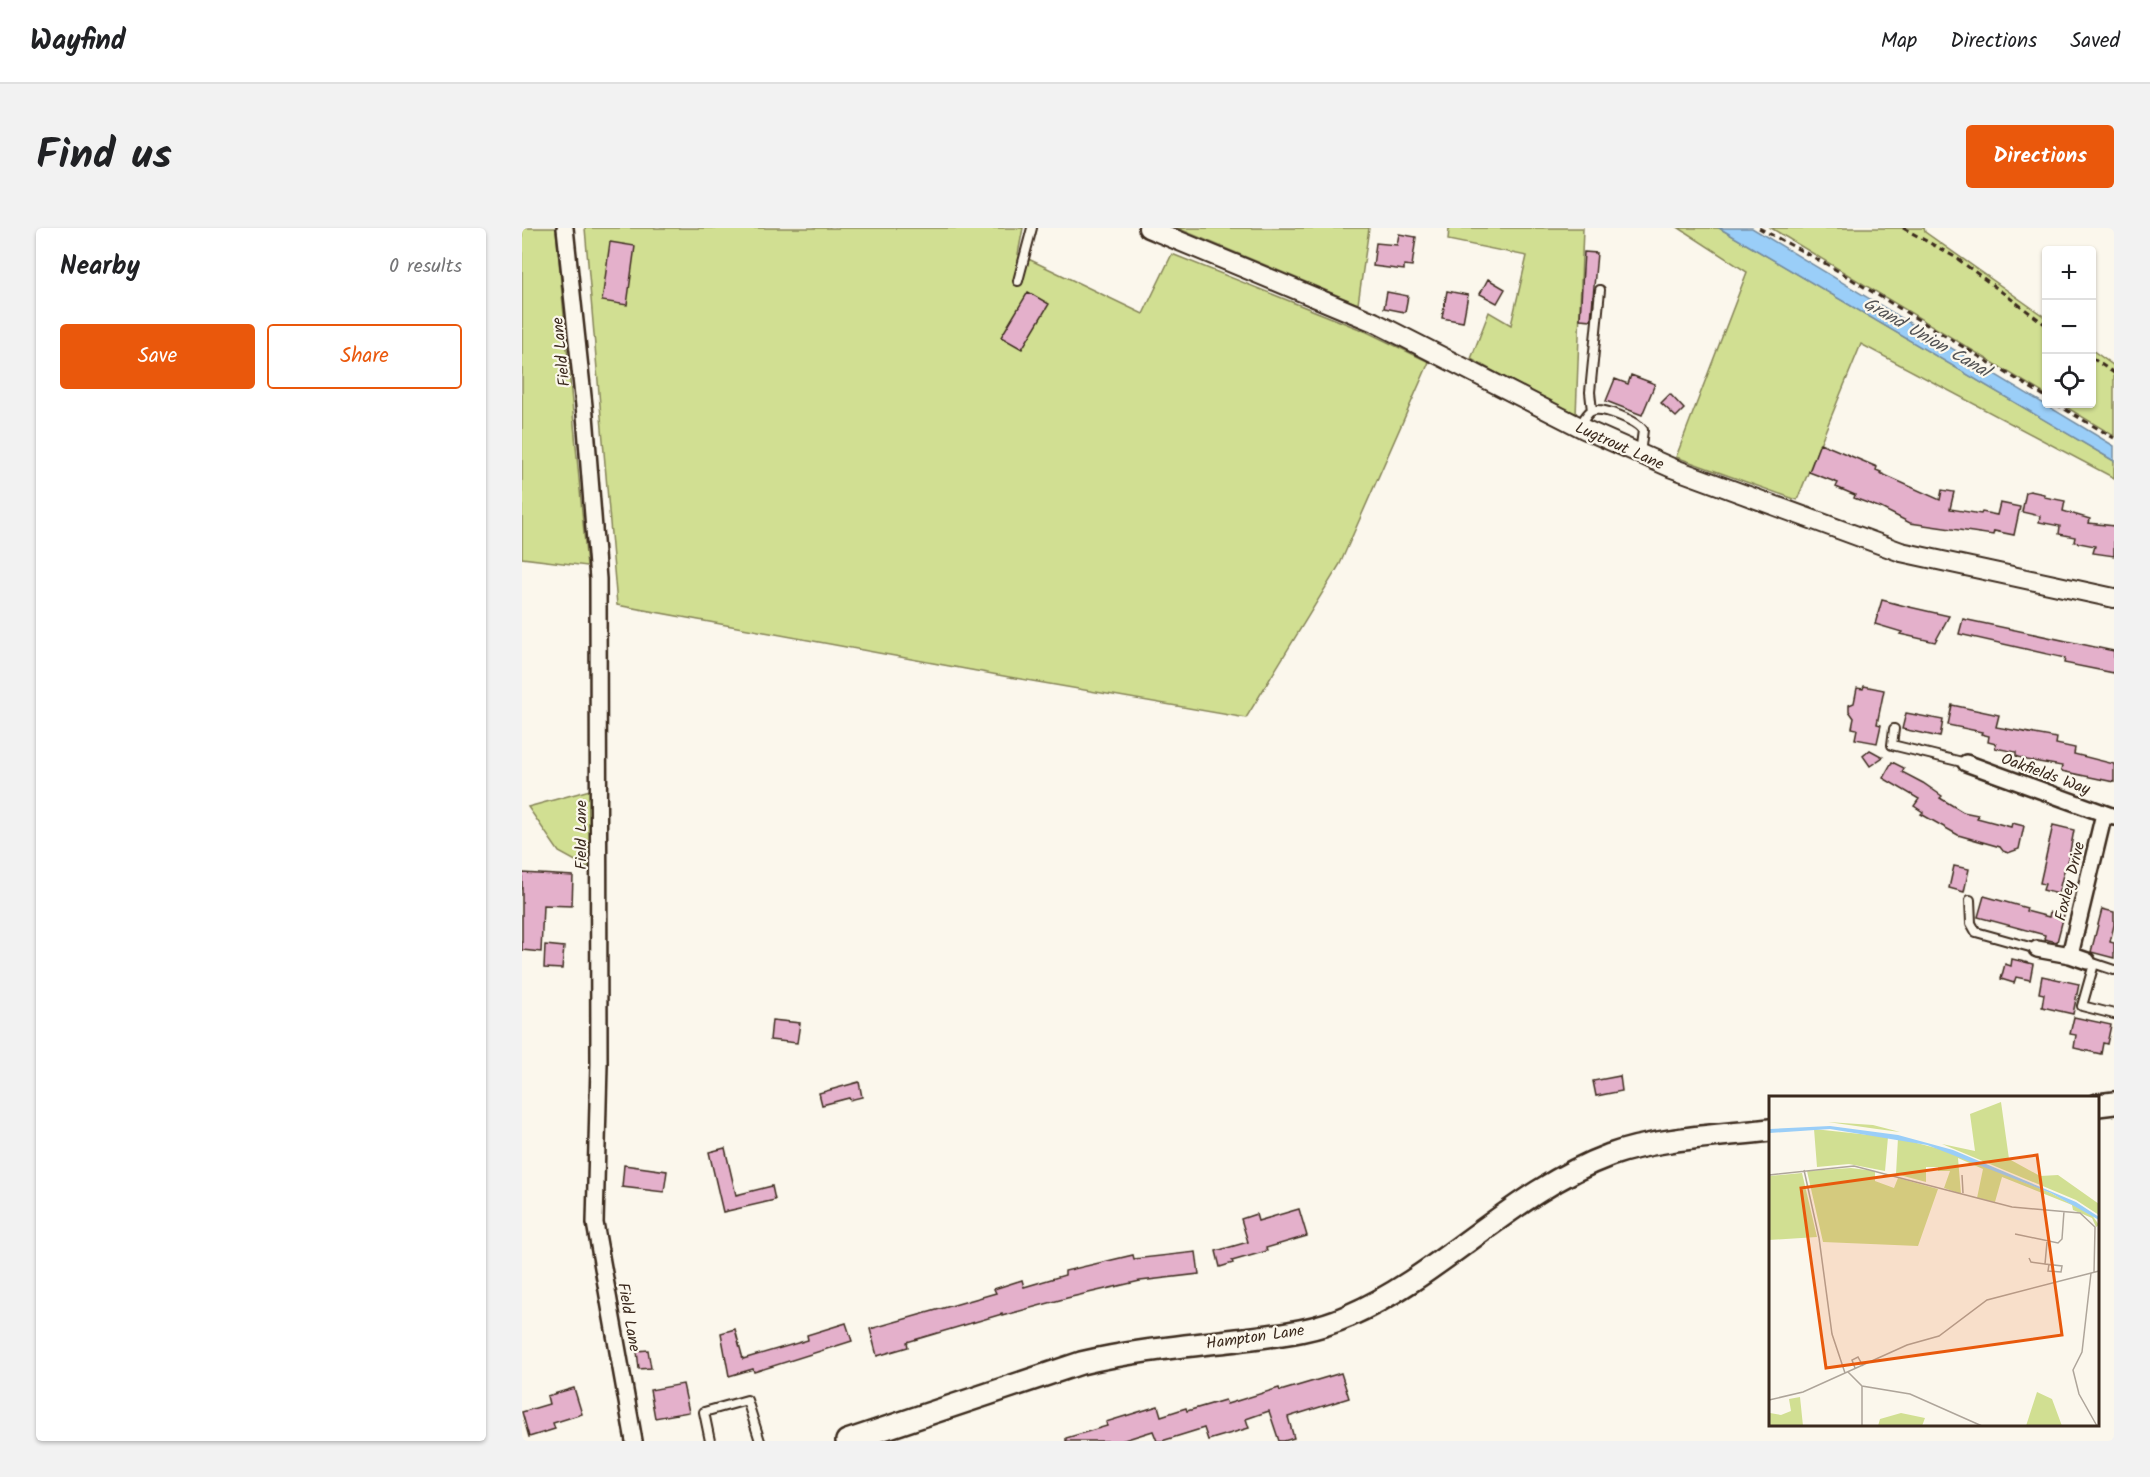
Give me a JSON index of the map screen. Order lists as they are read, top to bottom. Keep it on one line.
{"streets":{"main road":["Hampton Lane"],"street":["Field Lane","Lugtrout Lane","Oakfields Way","Foxley Drive"]},"crossings":[["Oakfields Way","Foxley Drive"]],"water":["Grand Union Canal"],"page":{"header":"Wayfind","nav":["Map","Directions","Saved"],"title":"Find us","buttons":["Directions",["Save","Share"]],"heading":["Nearby","0 results"],"map_buttons":["+","−"]}}
